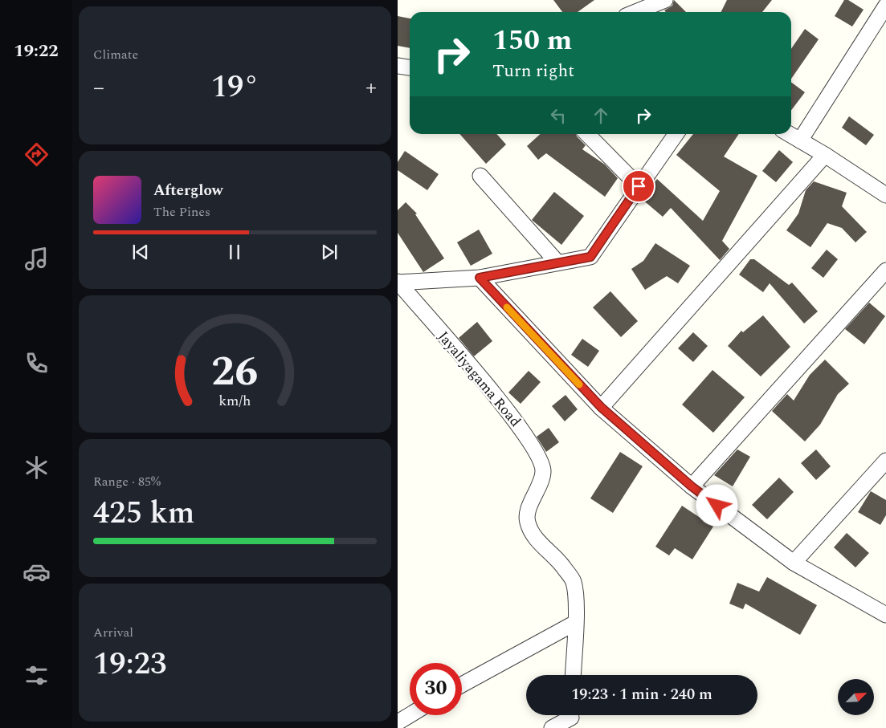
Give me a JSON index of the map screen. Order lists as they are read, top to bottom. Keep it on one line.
{"streets":{"street":["Jayaliyagama Road"]},"north":"top right","page":{"tabs":"19:22","tile":["Climate",["Range · 85%","425 km"],["Arrival","19:23"]],"turn":["150 m","Turn right"],"heat":["−","19°","+"],"song":["Afterglow","The Pines"],"limit":"30","trip":"19:23 · 1 min · 240 m","gauge":["26","km/h"]}}
